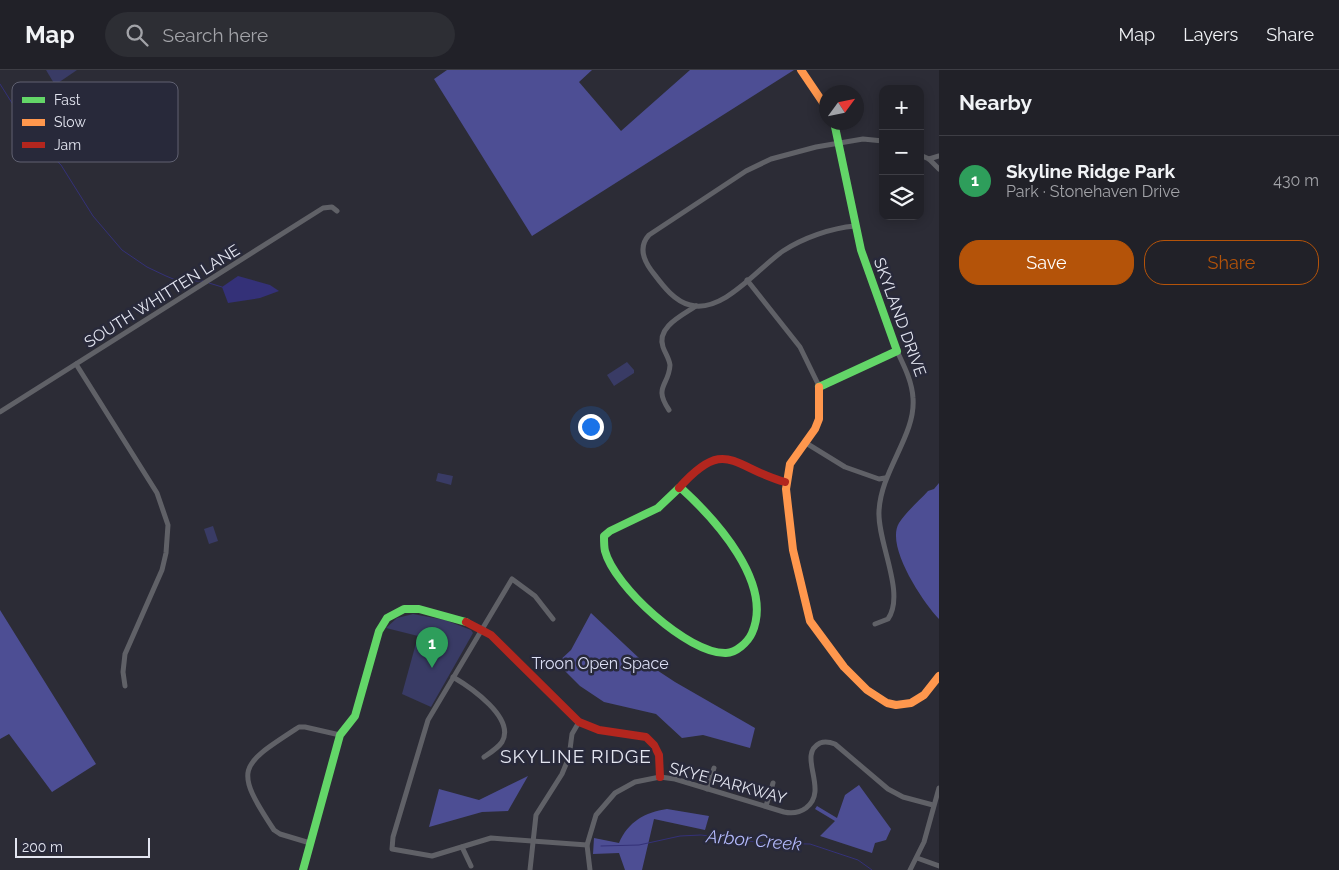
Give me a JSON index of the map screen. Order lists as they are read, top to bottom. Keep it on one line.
{"streets":{"street":["SOUTH WHITTEN LANE","SKYLAND DRIVE","SKYE PARKWAY"]},"districts":["SKYLINE RIDGE"],"water":["Arbor Creek"],"parks":["Troon Open Space"],"legend":["Fast","Slow","Jam"],"scale_bar":"200 m","north":"top right","page":{"header":"Map","search":"Search here","nav":["Map","Layers","Share"],"heading":"Nearby","map_buttons":["+","−"],"list":[{"mark":"1","name":"Skyline Ridge Park","note":"Park · Stonehaven Drive","value":"430 m"}],"buttons":["Save","Share"],"pins":"1","scale":"200 m"}}
